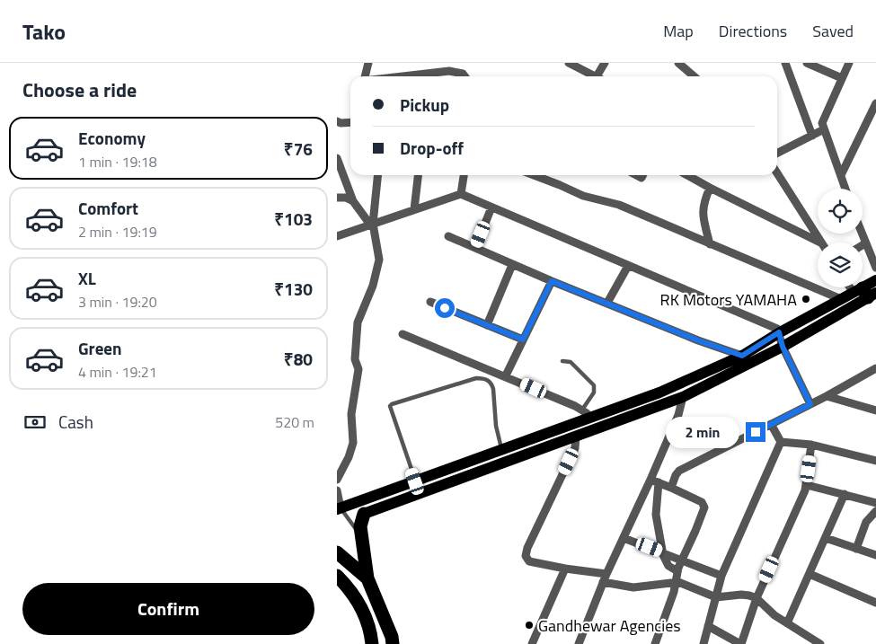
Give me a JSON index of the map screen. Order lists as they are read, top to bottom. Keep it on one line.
{"places":["RK Motors YAMAHA","Gandhewar Agencies"],"page":{"header":"Tako","nav":["Map","Directions","Saved"],"heading":"Choose a ride","banner":["Pickup","Drop-off"],"list":[{"name":"Economy","note":"1 min · 19:18","value":"₹76"},{"name":"Comfort","note":"2 min · 19:19","value":"₹103"},{"name":"XL","note":"3 min · 19:20","value":"₹130"},{"name":"Green","note":"4 min · 19:21","value":"₹80"}],"pay":["Cash","520 m"],"bubble":"2 min","buttons":"Confirm"}}
